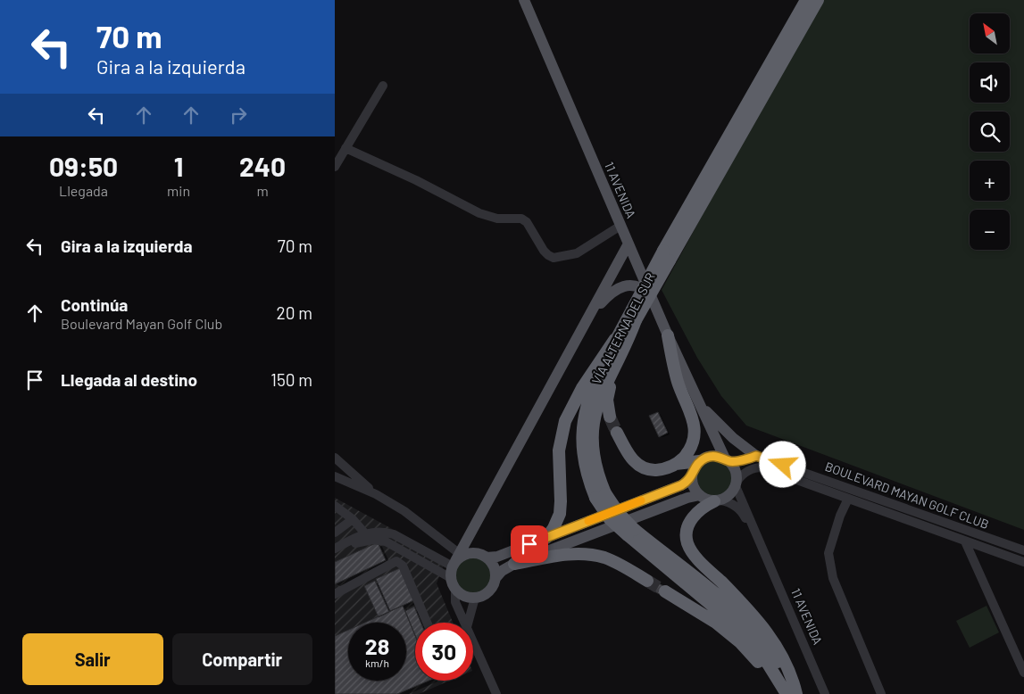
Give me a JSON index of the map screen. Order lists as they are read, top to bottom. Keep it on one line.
{"streets":{"highway":["VÍA ALTERNA DEL SUR"],"main road":["11 AVENIDA"],"street":["BOULEVARD MAYAN GOLF CLUB"]},"crossings":[["11 AVENIDA","BOULEVARD MAYAN GOLF CLUB"]],"north":"top left","page":{"turn":["70 m","Gira a la izquierda"],"map_buttons":["+","−"],"eta":["09:50","Llegada","1","min","240","m"],"list":[{"name":"Gira a la izquierda","value":"70 m"},{"name":"Continúa","note":"Boulevard Mayan Golf Club","value":"20 m"},{"name":"Llegada al destino","value":"150 m"}],"speed":"28 km/h","limit":"30","buttons":["Salir","Compartir"]}}
